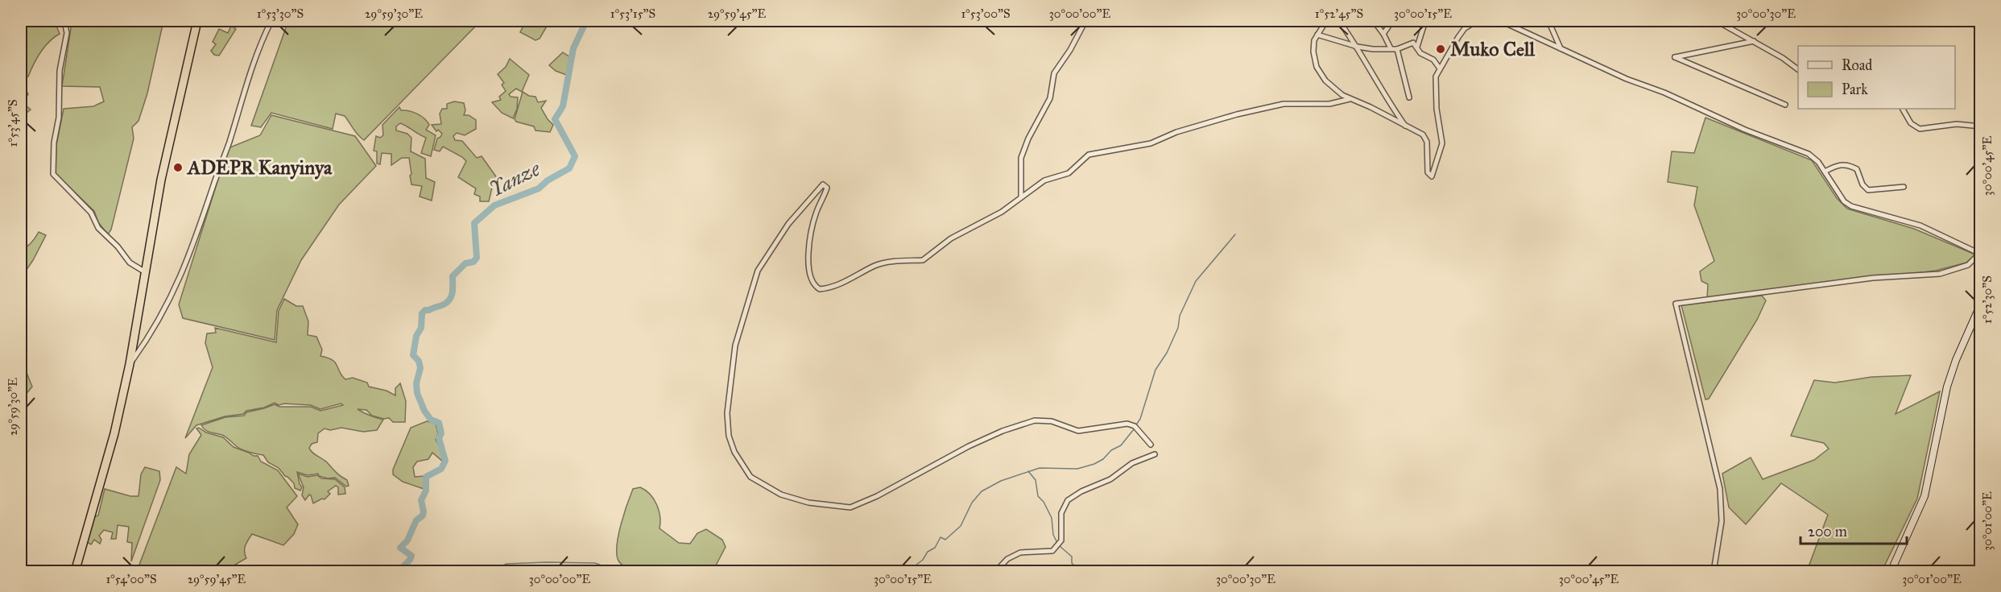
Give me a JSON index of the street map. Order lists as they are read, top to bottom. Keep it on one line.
{"water":["Yanze"],"places":["Muko Cell","ADEPR Kanyinya"],"legend":["Road","Park"],"scale_bar":"200 m","coordinates":["1°53'30\"S","29°59'30\"E","1°53'15\"S","29°59'45\"E","1°53'00\"S","30°00'00\"E","1°52'45\"S","30°00'15\"E","30°00'30\"E","1°53'45\"S","30°00'45\"E","1°52'30\"S","30°01'00\"E","1°54'00\"S"]}
